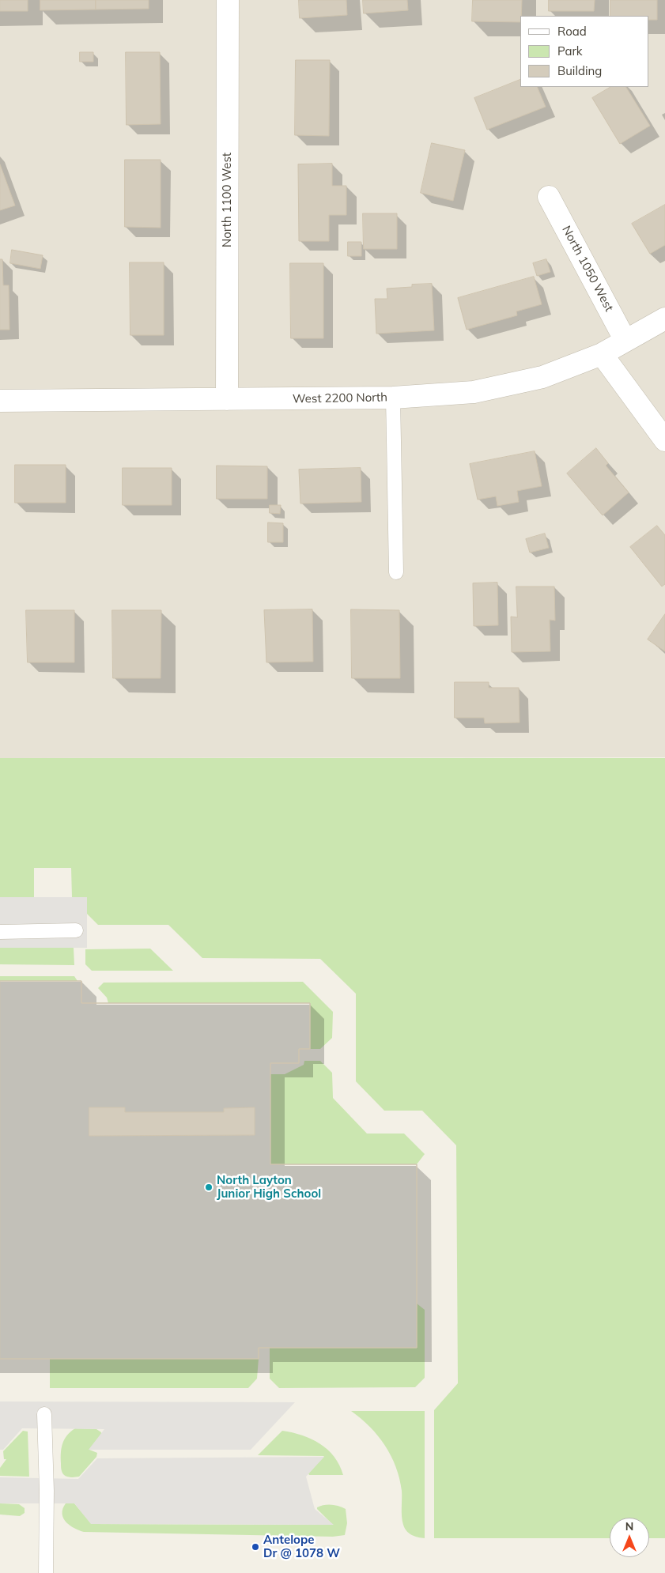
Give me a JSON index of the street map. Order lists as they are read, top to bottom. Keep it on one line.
{"streets":{"street":["North 1100 West","North 1050 West","West 2200 North"]},"crossings":[["North 1100 West","West 2200 North"],["North 1050 West","West 2200 North"]],"places":["North Layton Junior High School","Antelope Dr @ 1078 W"],"legend":["Road","Park","Building"],"north":"top"}
